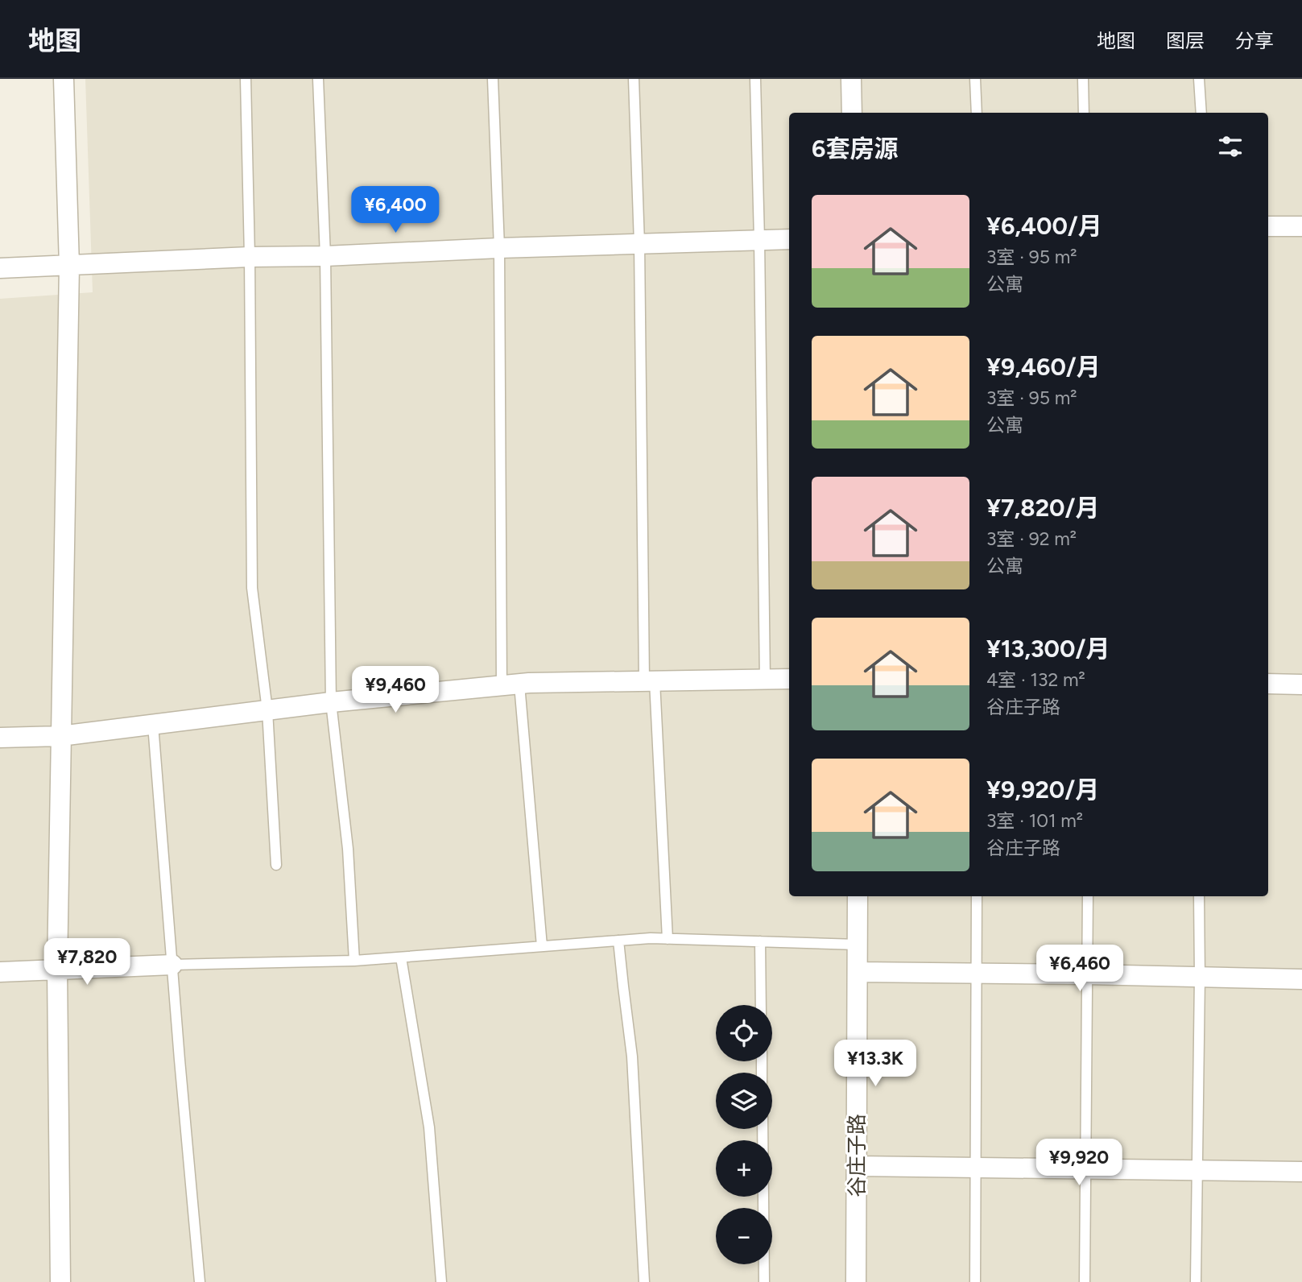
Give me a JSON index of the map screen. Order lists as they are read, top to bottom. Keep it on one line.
{"streets":{"street":["谷庄子路"]},"page":{"header":"地图","nav":["地图","图层","分享"],"heading":"6套房源","list":[{"name":"¥6,400/月","note":"3室 · 95 m² · 公寓"},{"name":"¥9,460/月","note":"3室 · 95 m² · 公寓"},{"name":"¥7,820/月","note":"3室 · 92 m² · 公寓"},{"name":"¥13,300/月","note":"4室 · 132 m² · 谷庄子路"},{"name":"¥9,920/月","note":"3室 · 101 m² · 谷庄子路"}],"price":["¥6,400","¥9,460","¥7,820","¥6,460","¥13.3K","¥9,920"],"map_buttons":["+","−"]}}
